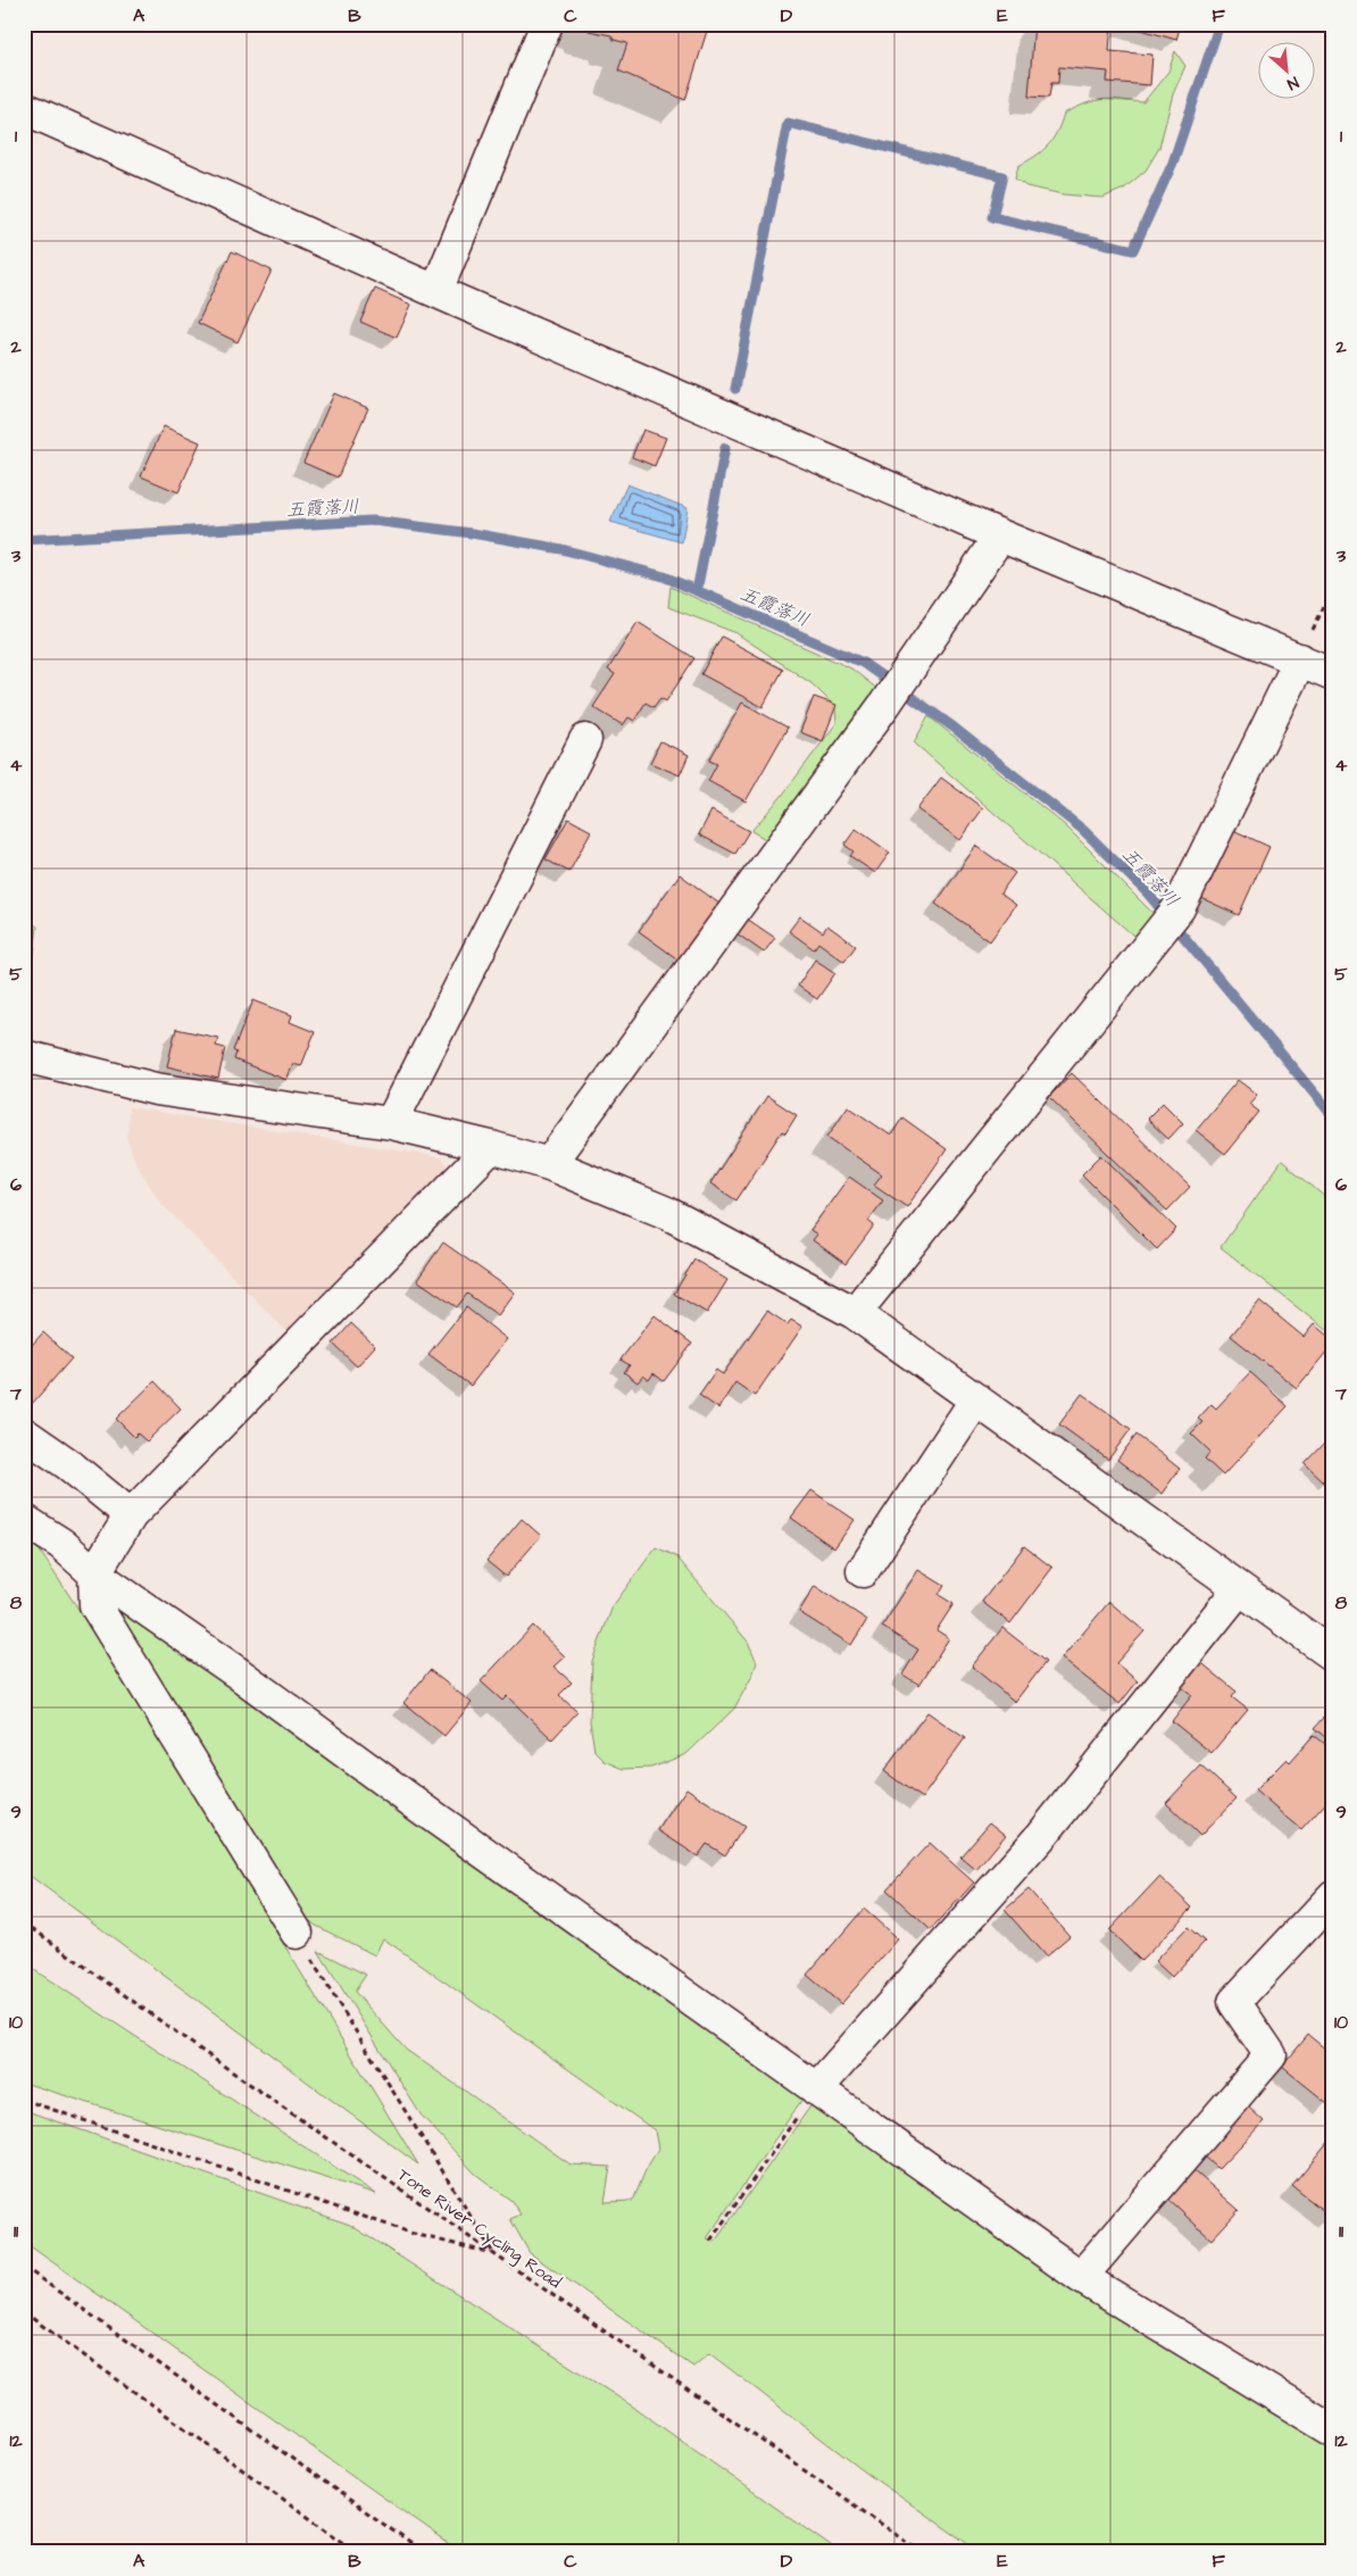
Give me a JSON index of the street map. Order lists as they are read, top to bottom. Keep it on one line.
{"streets":{"path":["Tone River Cycling Road"]},"water":["五霞落川"],"north":"bottom right","grid":{"columns":["A","B","C","D","E","F"],"rows":["1","2","3","4","5","6","7","8","9","10","11","12"]}}
